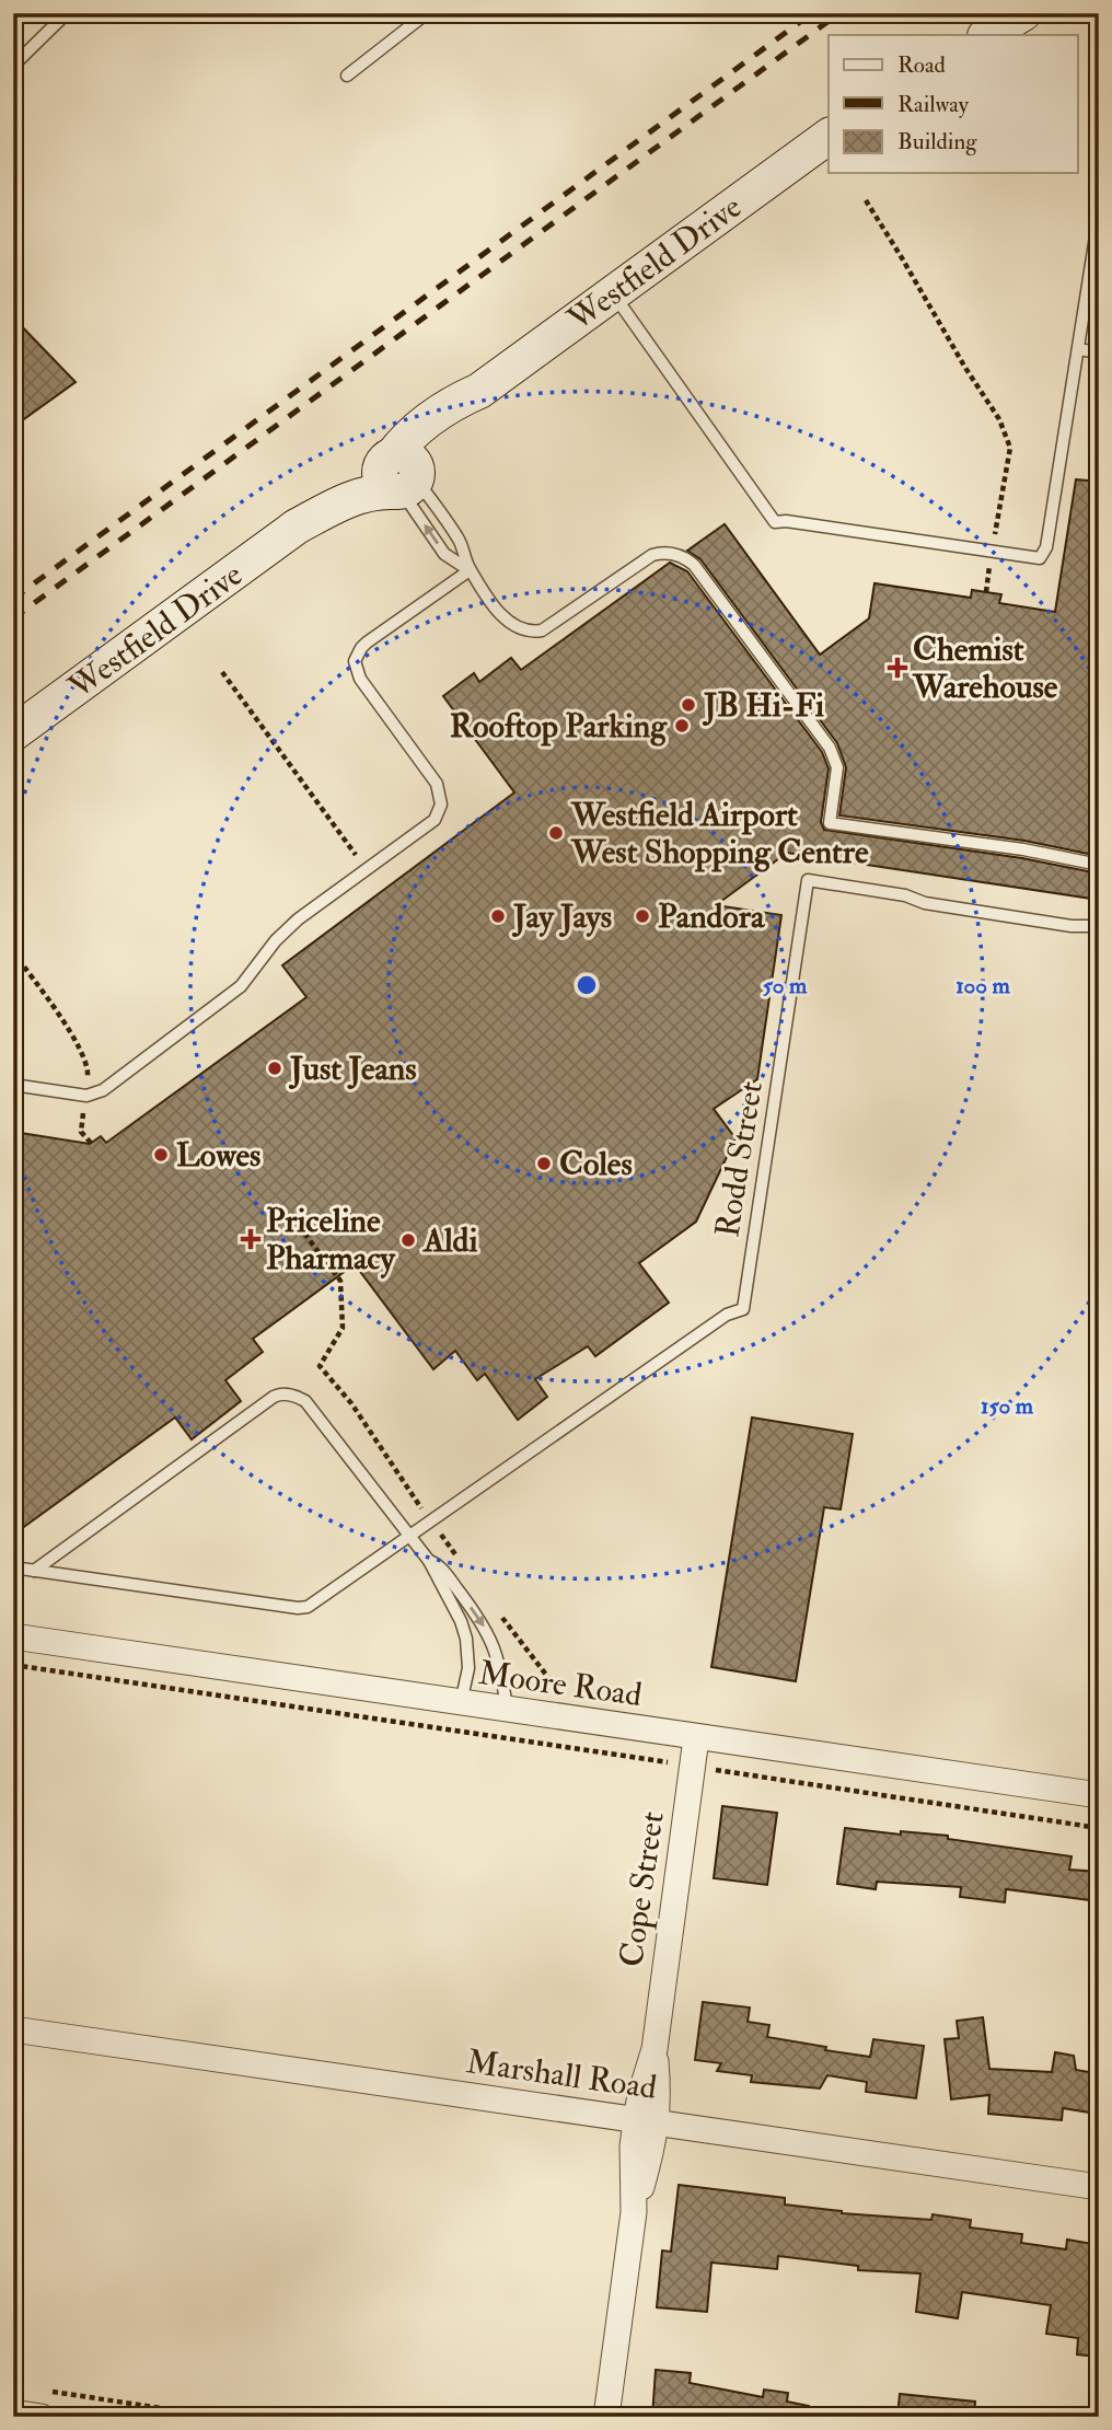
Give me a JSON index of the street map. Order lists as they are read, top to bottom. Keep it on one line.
{"streets":{"main road":["Westfield Drive"],"street":["Moore Road","Cope Street","Marshall Road"],"lane":["Rodd Street"]},"crossings":[["Moore Road","Cope Street"],["Cope Street","Marshall Road"]],"places":{"health":["Chemist Warehouse","Priceline Pharmacy"],"other":["JB Hi-Fi","Rooftop Parking","Westfield Airport West Shopping Centre","Jay Jays","Pandora","Just Jeans","Lowes","Coles","Aldi"]},"legend":["Road","Railway","Building"],"rings":["50 m","100 m","150 m"]}
